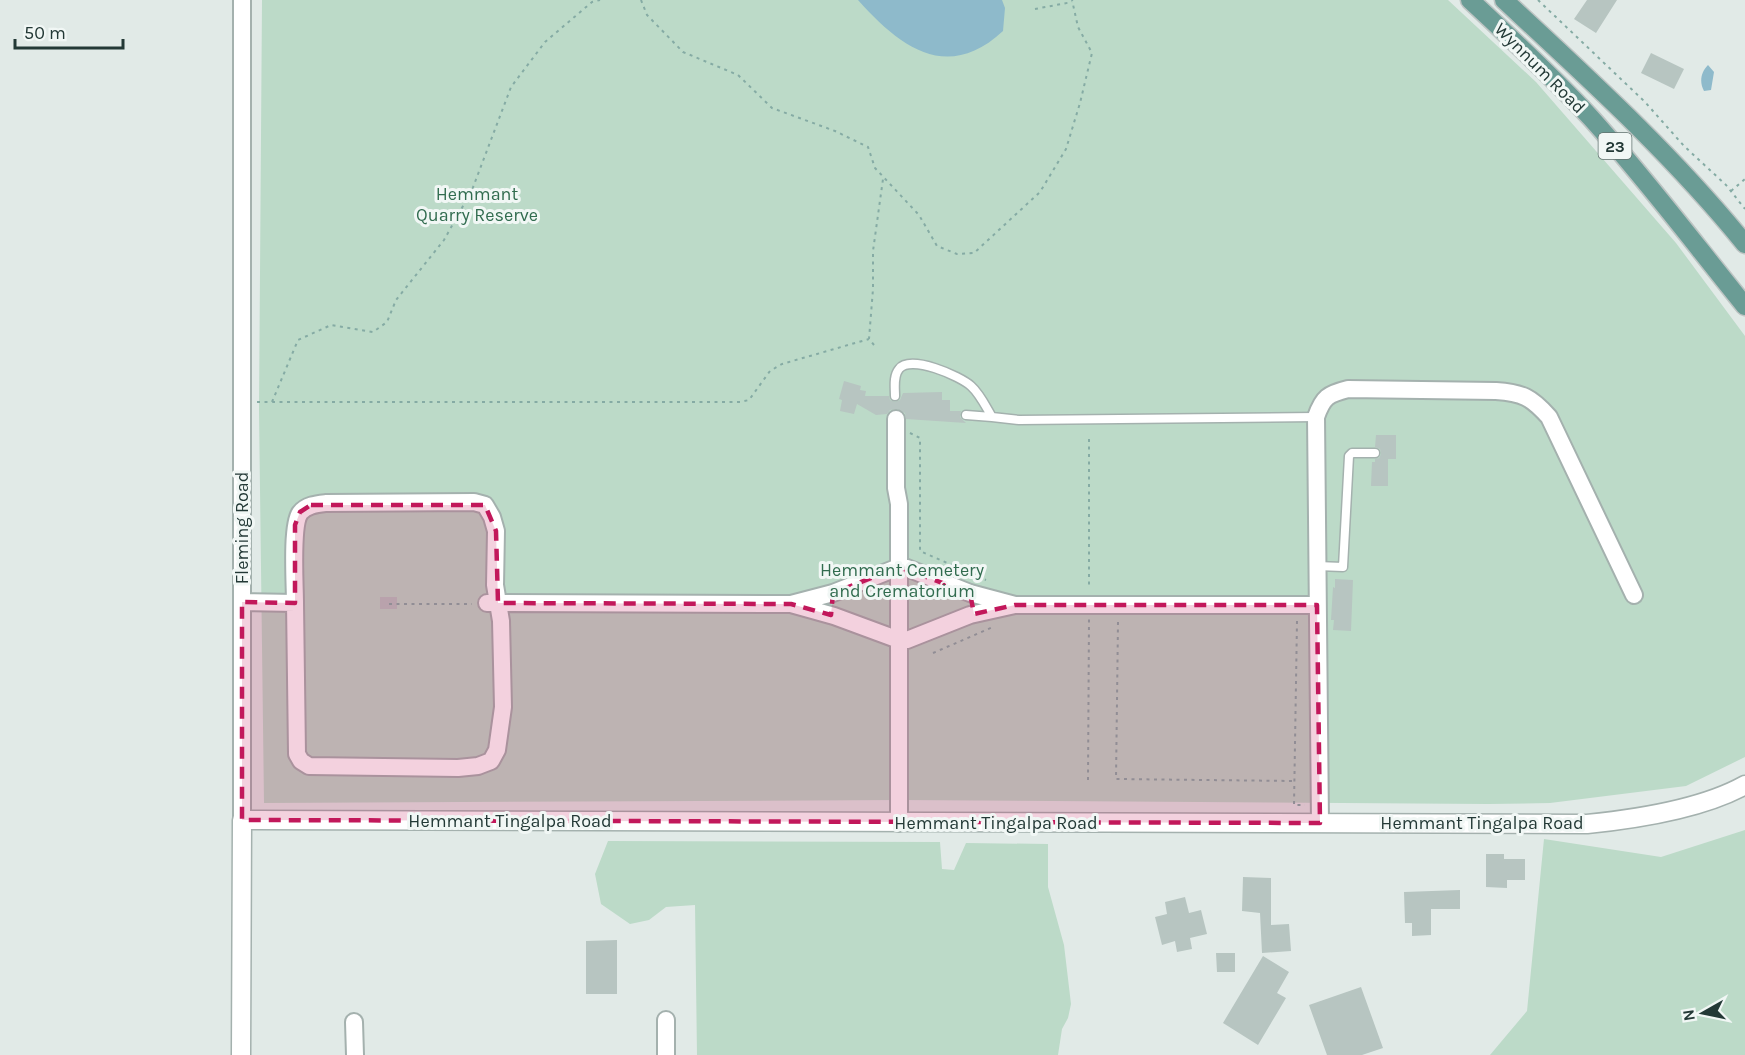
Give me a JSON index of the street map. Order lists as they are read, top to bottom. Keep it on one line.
{"streets":{"main road":["Wynnum Road","23"],"street":["Fleming Road","Hemmant Tingalpa Road"]},"crossings":[["Fleming Road","Hemmant Tingalpa Road"]],"parks":["Hemmant Quarry Reserve","Hemmant Cemetery and Crematorium"],"scale_bar":"50 m","north":"left"}
